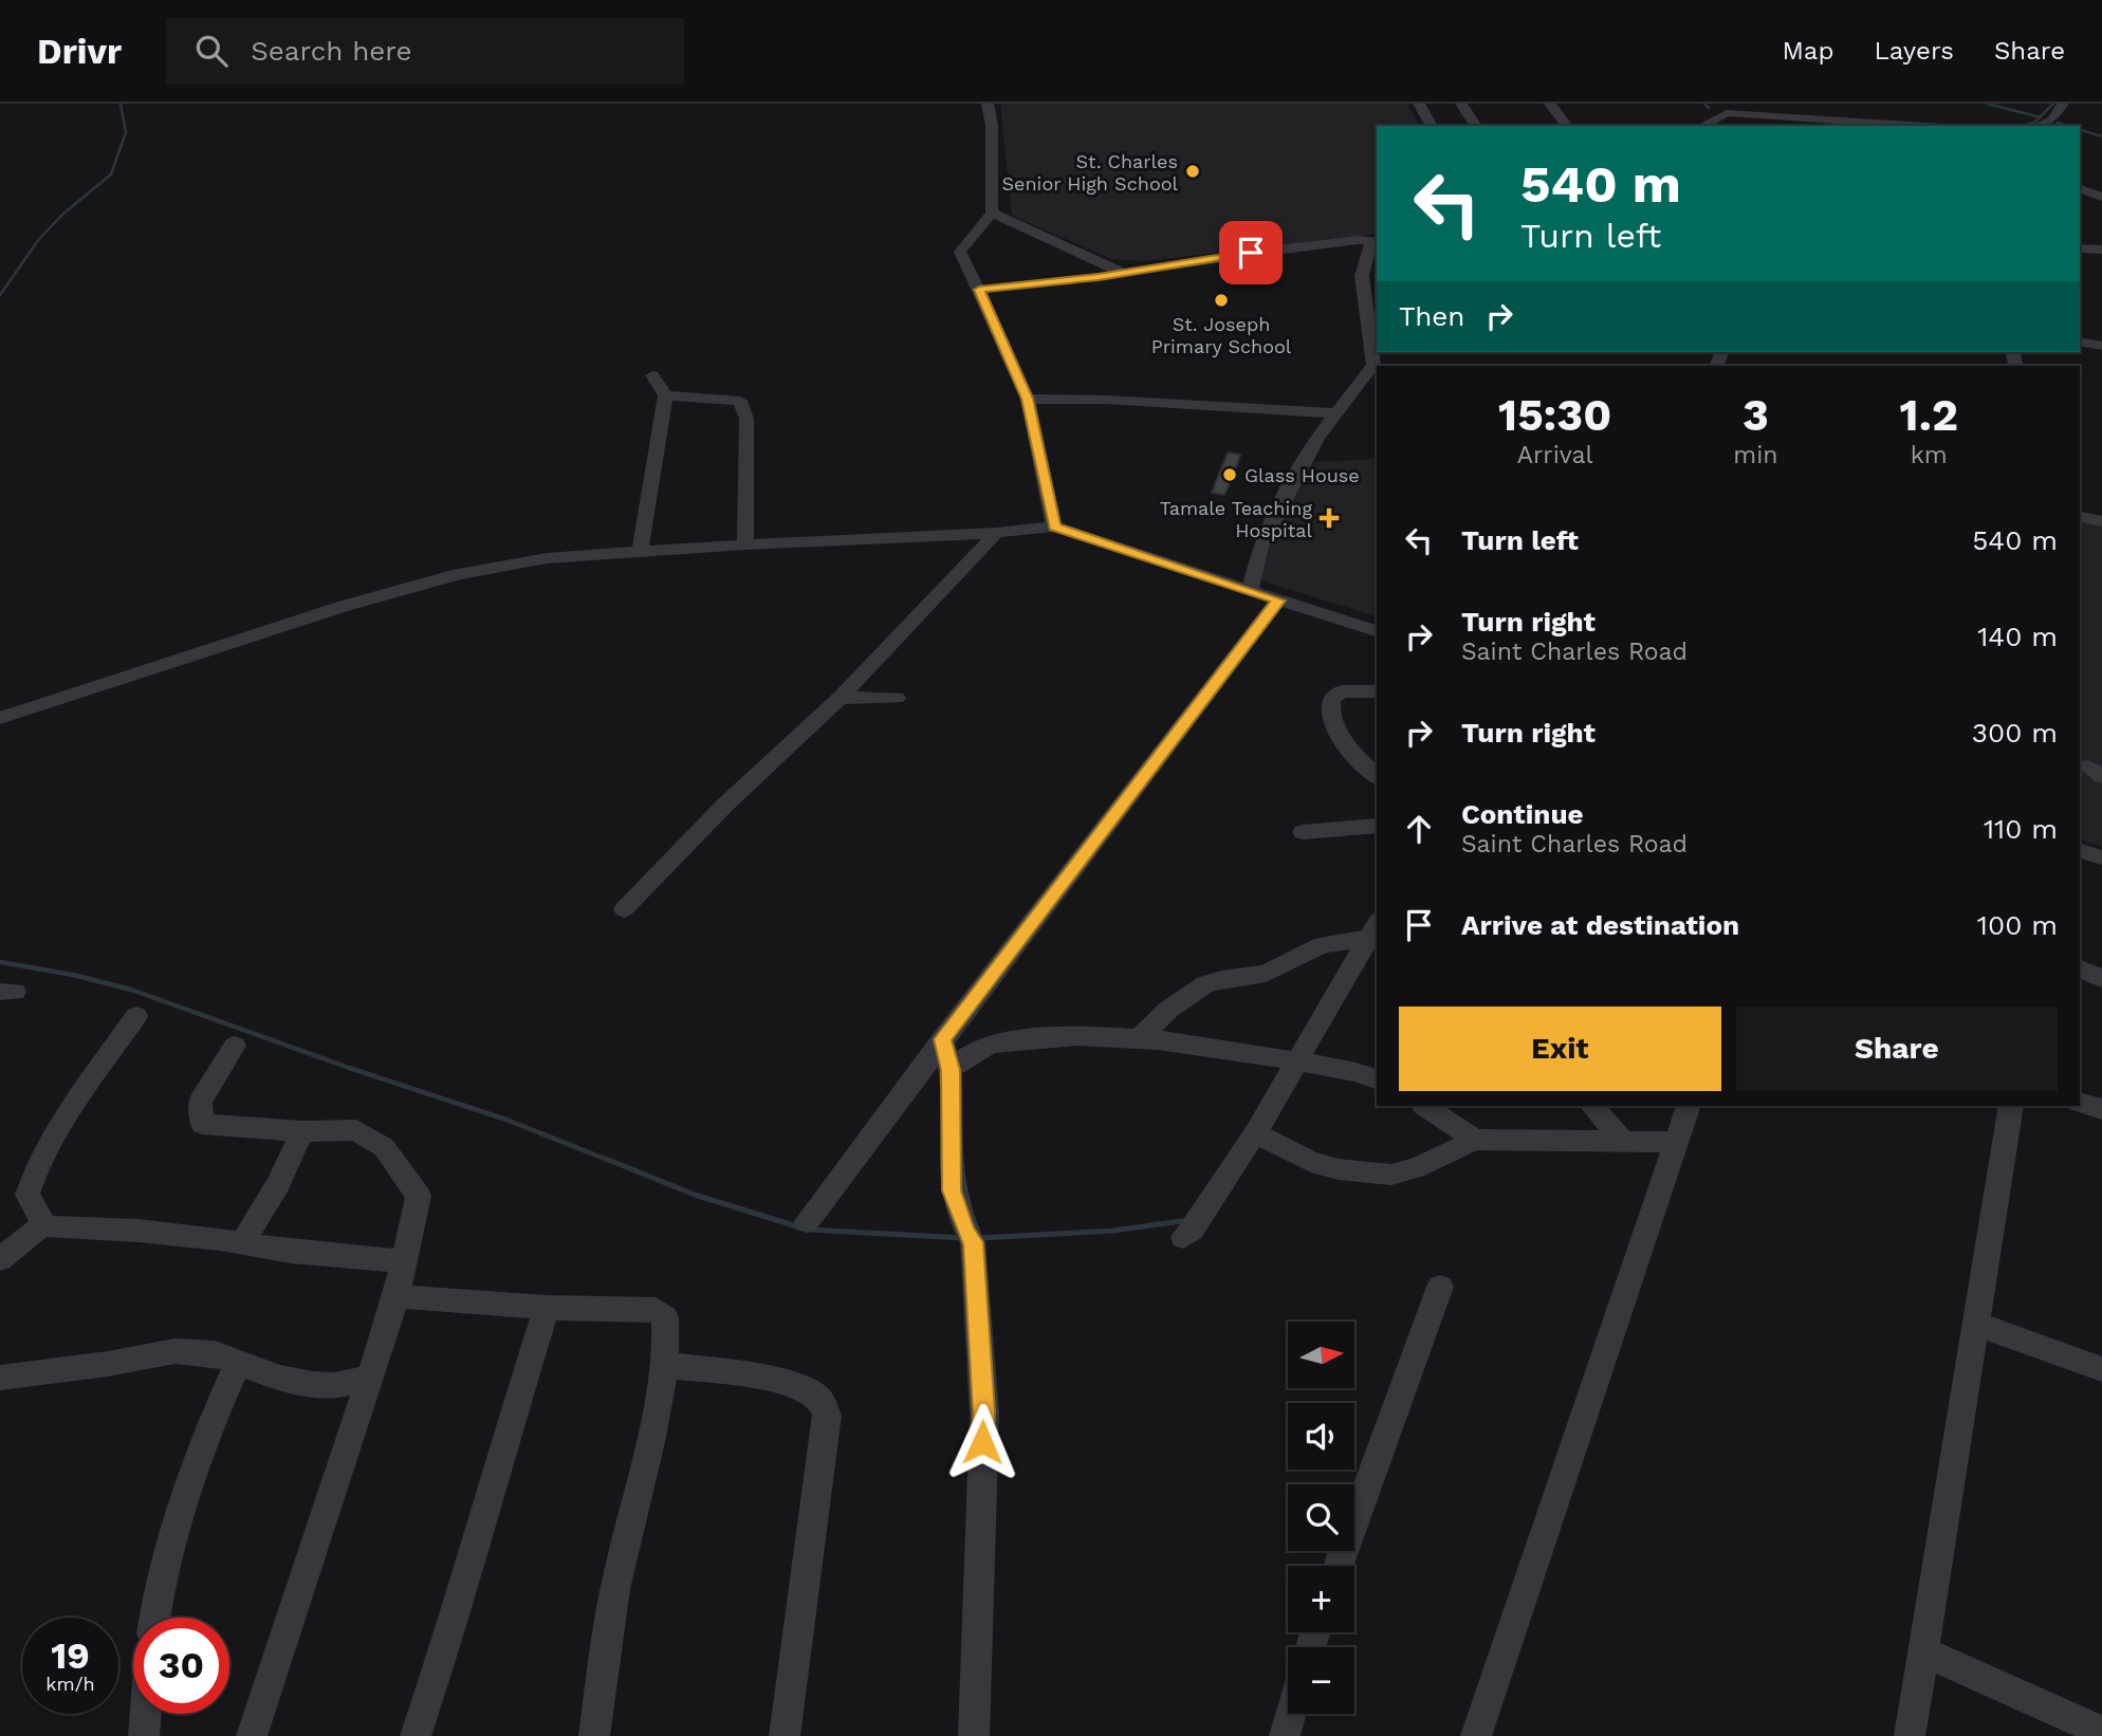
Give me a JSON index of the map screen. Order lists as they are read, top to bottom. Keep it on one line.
{"places":{"other":["St. Charles Senior High School","St. Joseph Primary School","Glass House"],"health":["Tamale Teaching Hospital"]},"north":"right","page":{"header":"Drivr","search":"Search here","nav":["Map","Layers","Share"],"turn":["540 m","Turn left"],"then":"Then","eta":["15:30","Arrival","3","min","1.2","km"],"list":[{"name":"Turn left","value":"540 m"},{"name":"Turn right","note":"Saint Charles Road","value":"140 m"},{"name":"Turn right","value":"300 m"},{"name":"Continue","note":"Saint Charles Road","value":"110 m"},{"name":"Arrive at destination","value":"100 m"}],"buttons":["Exit","Share"],"map_buttons":["+","−"],"speed":"19 km/h","limit":"30"}}
